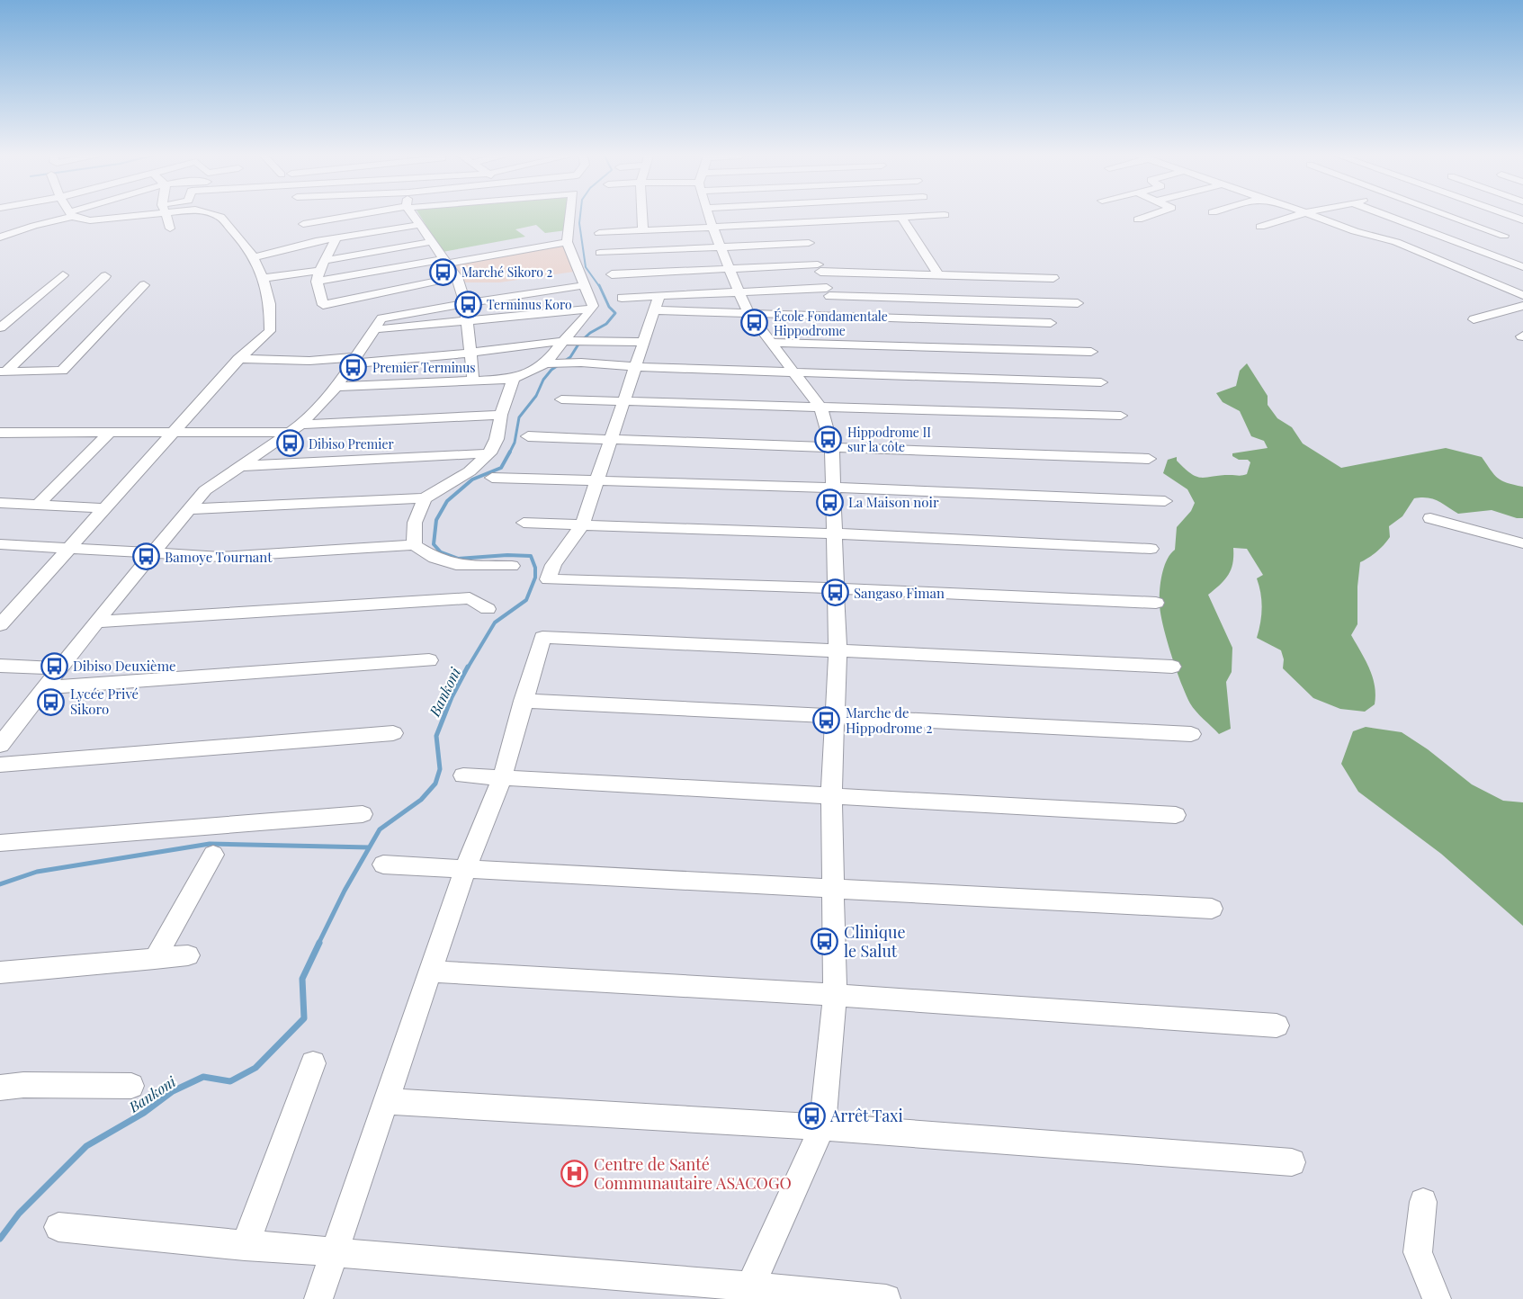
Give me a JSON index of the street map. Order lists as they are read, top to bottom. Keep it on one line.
{"water":["Bankoni"],"places":{"bus stop":["Marché Sikoro 2","Terminus Koro","École Fondamentale Hippodrome","Premier Terminus","Hippodrome II sur la côte","Dibiso Premier","La Maison noir","Bamoye Tournant","Sangaso Fiman","Dibiso Deuxième","Lycée Privé Sikoro","Marche de Hippodrome 2","Clinique le Salut","Arrêt Taxi"],"hospital":["Centre de Santé Communautaire ASACOGO"]}}
